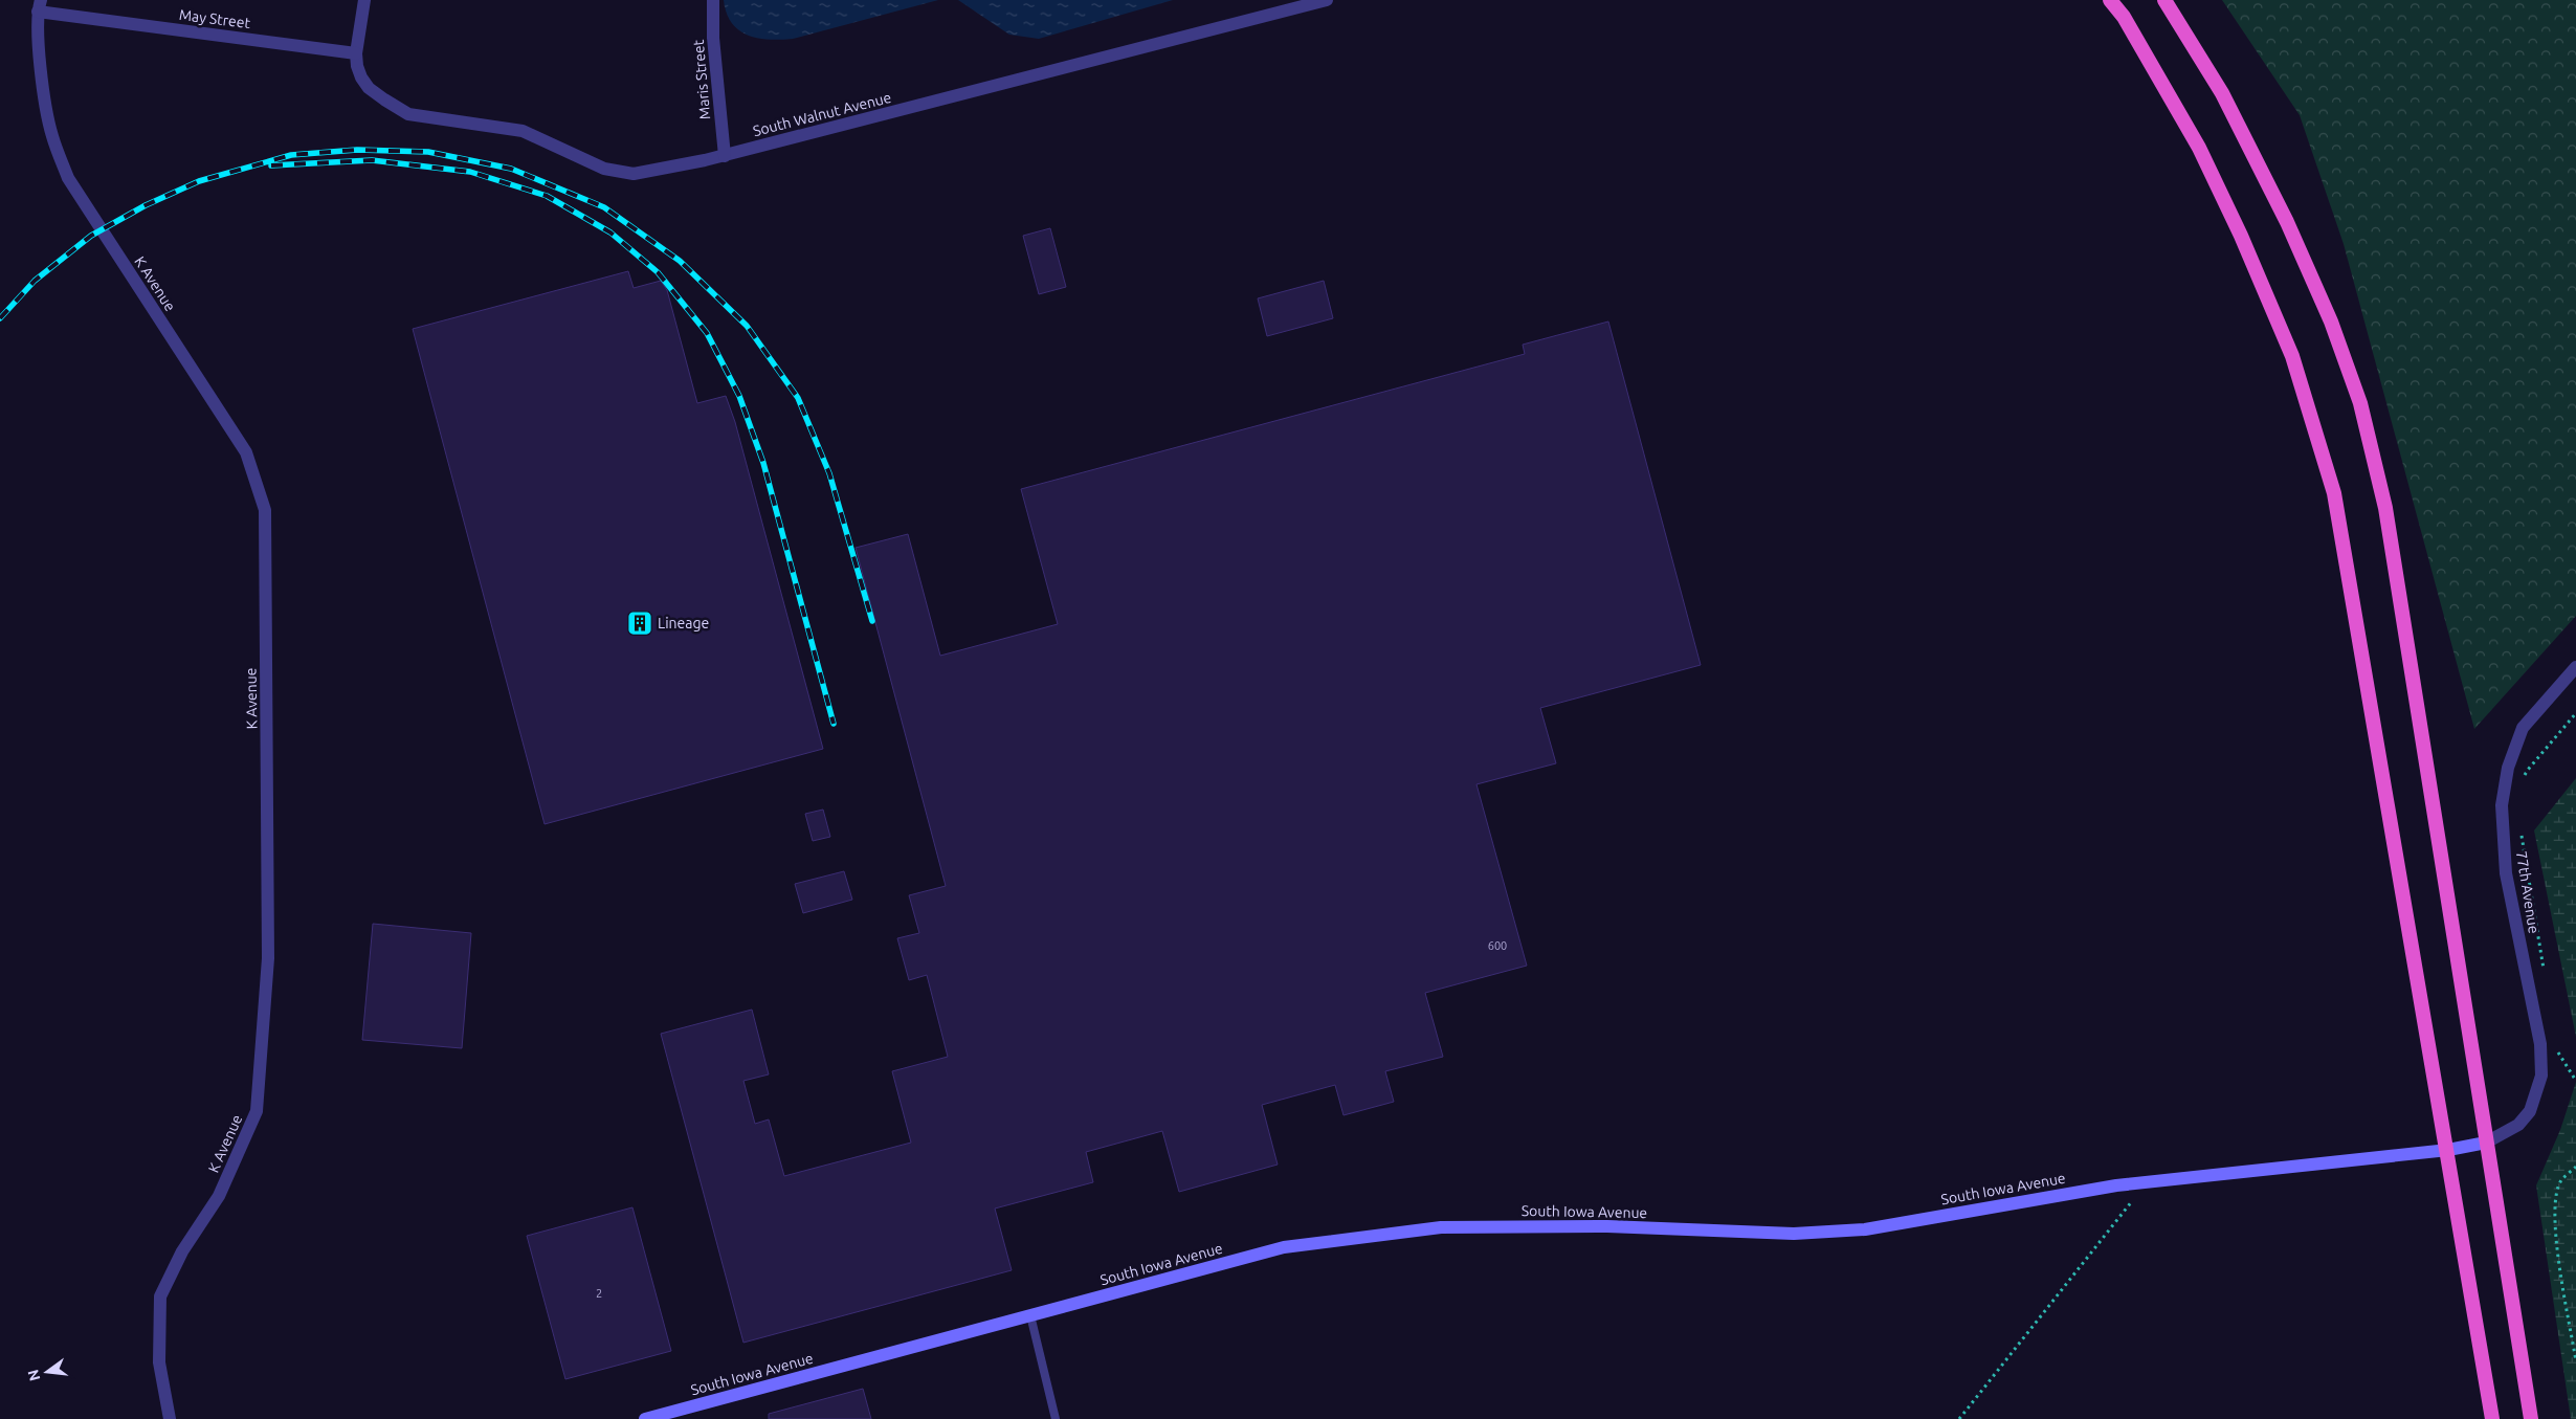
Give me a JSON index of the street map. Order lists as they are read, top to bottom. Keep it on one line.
{"streets":{"main road":["South Iowa Avenue"],"street":["May Street","Maris Street","South Walnut Avenue","K Avenue","77th Avenue"]},"crossings":[["May Street","South Walnut Avenue"],["May Street","K Avenue"],["Maris Street","South Walnut Avenue"],["77th Avenue","South Iowa Avenue"]],"places":{"building":["Lineage"]},"house_numbers":["600","2"],"north":"left"}
